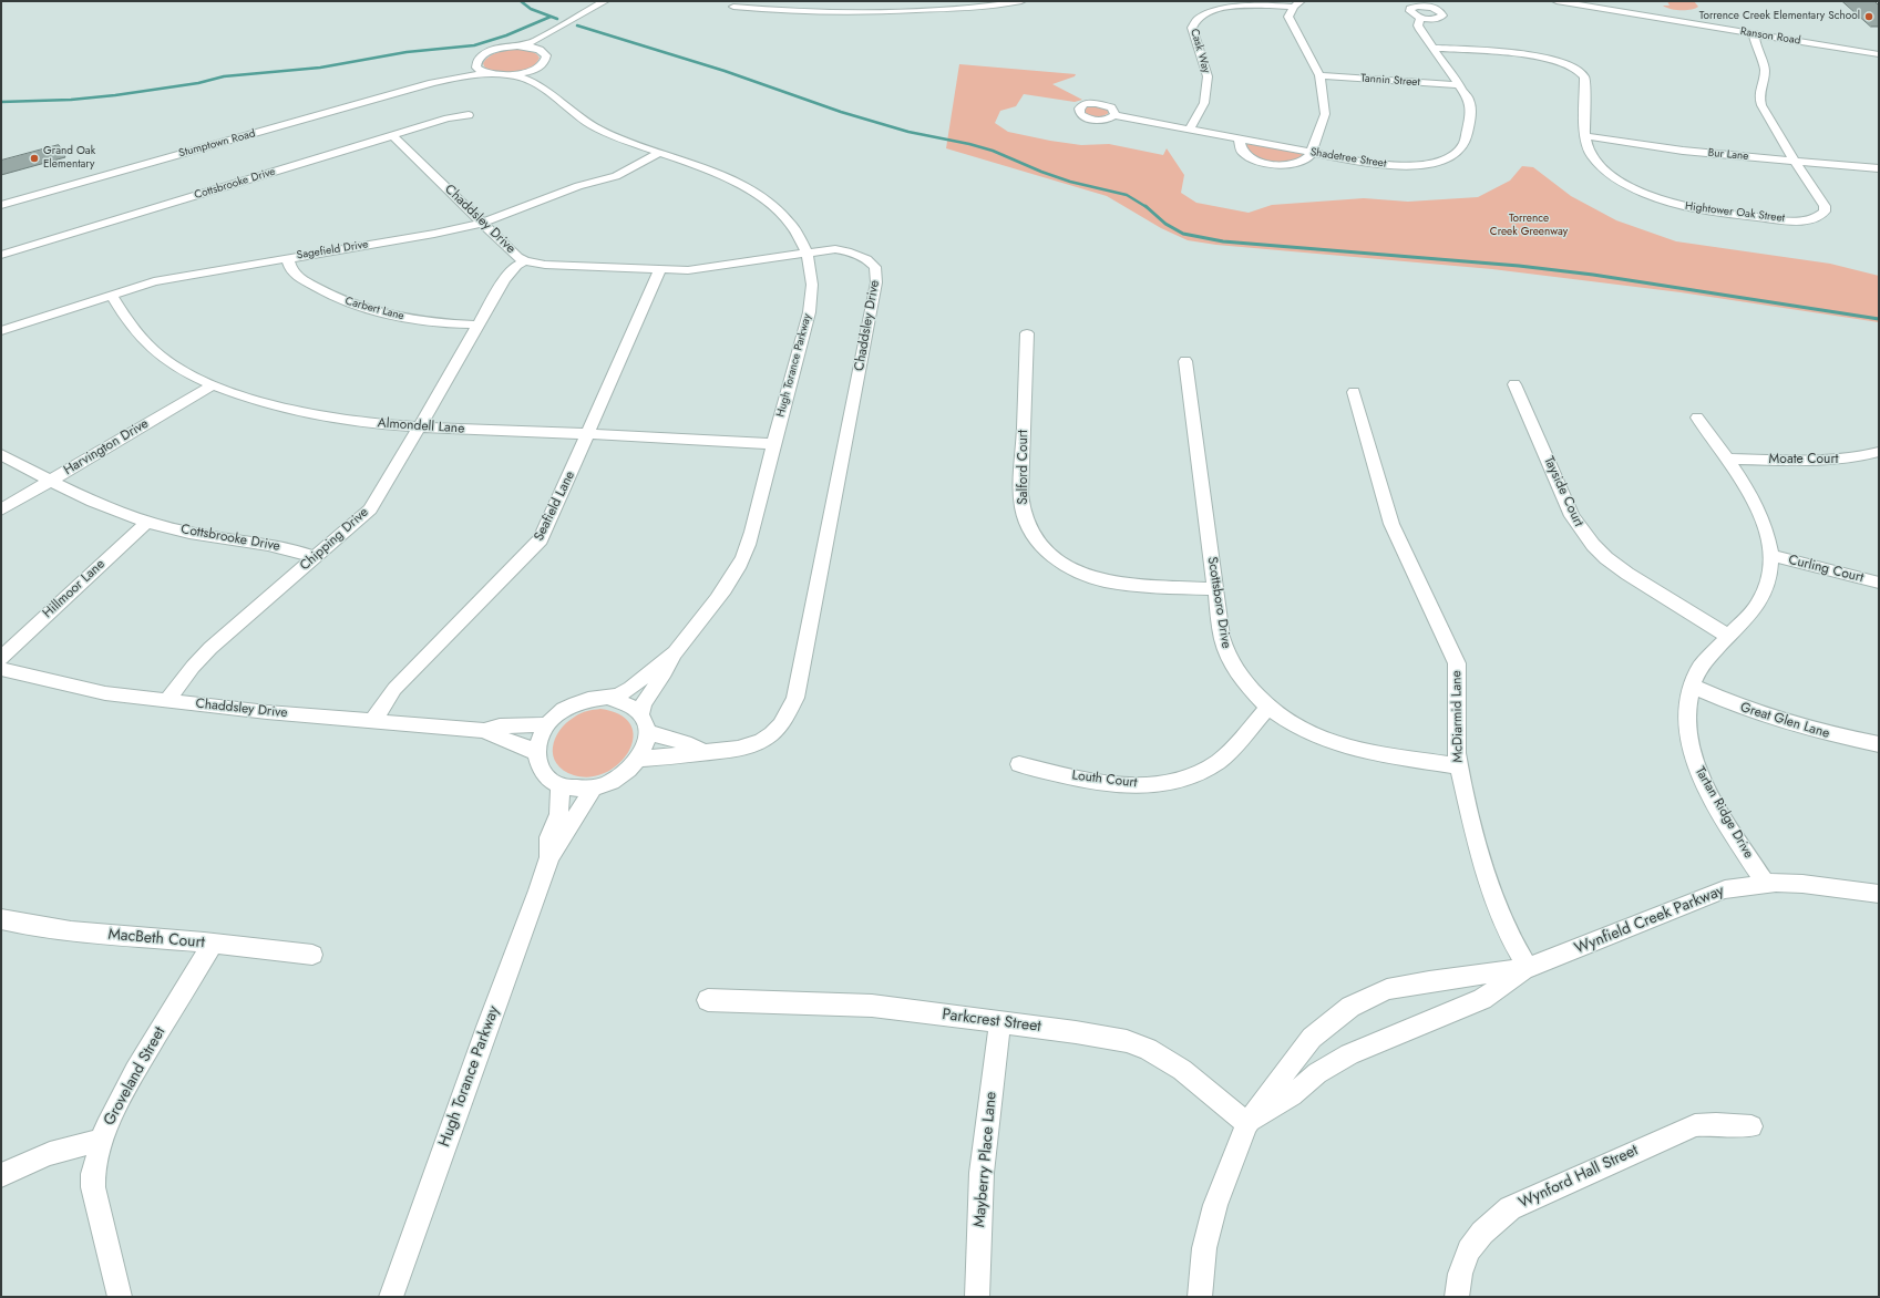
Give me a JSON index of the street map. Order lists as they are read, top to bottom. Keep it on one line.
{"streets":{"street":["Ranson Road","Cask Way","Tannin Street","Stumptown Road","Bur Lane","Shadetree Street","Cottsbrooke Drive","Hightower Oak Street","Chaddsley Drive","Sagefield Drive","Carbert Lane","Hugh Torance Parkway","Almondell Lane","Harvington Drive","Moate Court","Salford Court","Tayside Court","Seafield Lane","Chipping Drive","Curling Court","Hillmoor Lane","Scottsboro Drive","McDiarmid Lane","Great Glen Lane","Louth Court","Tartan Ridge Drive","Wynfield Creek Parkway","MacBeth Court","Parkcrest Street","Groveland Street","Mayberry Place Lane","Wynford Hall Street"]},"crossings":[["Ranson Road","Hightower Oak Street"],["Cask Way","Shadetree Street"],["Tannin Street","Shadetree Street"],["Stumptown Road","Hugh Torance Parkway"],["Bur Lane","Hightower Oak Street"],["Shadetree Street","Hightower Oak Street"],["Cottsbrooke Drive","Chaddsley Drive"],["Cottsbrooke Drive","Harvington Drive"],["Cottsbrooke Drive","Chipping Drive"],["Cottsbrooke Drive","Hillmoor Lane"],["Chaddsley Drive","Sagefield Drive"],["Chaddsley Drive","Hugh Torance Parkway"],["Chaddsley Drive","Seafield Lane"],["Chaddsley Drive","Chipping Drive"],["Sagefield Drive","Carbert Lane"],["Sagefield Drive","Hugh Torance Parkway"],["Sagefield Drive","Almondell Lane"],["Carbert Lane","Chipping Drive"],["Hugh Torance Parkway","Almondell Lane"],["Almondell Lane","Harvington Drive"],["Almondell Lane","Seafield Lane"],["Almondell Lane","Chipping Drive"],["Moate Court","Tartan Ridge Drive"],["Salford Court","Scottsboro Drive"],["Tayside Court","Tartan Ridge Drive"],["Curling Court","Tartan Ridge Drive"],["Scottsboro Drive","McDiarmid Lane"],["Scottsboro Drive","Louth Court"],["McDiarmid Lane","Wynfield Creek Parkway"],["Great Glen Lane","Tartan Ridge Drive"],["Tartan Ridge Drive","Wynfield Creek Parkway"],["Wynfield Creek Parkway","Parkcrest Street"],["MacBeth Court","Groveland Street"],["Parkcrest Street","Mayberry Place Lane"]],"parks":["Torrence Creek Greenway"],"places":["Torrence Creek Elementary School","Grand Oak Elementary"]}
